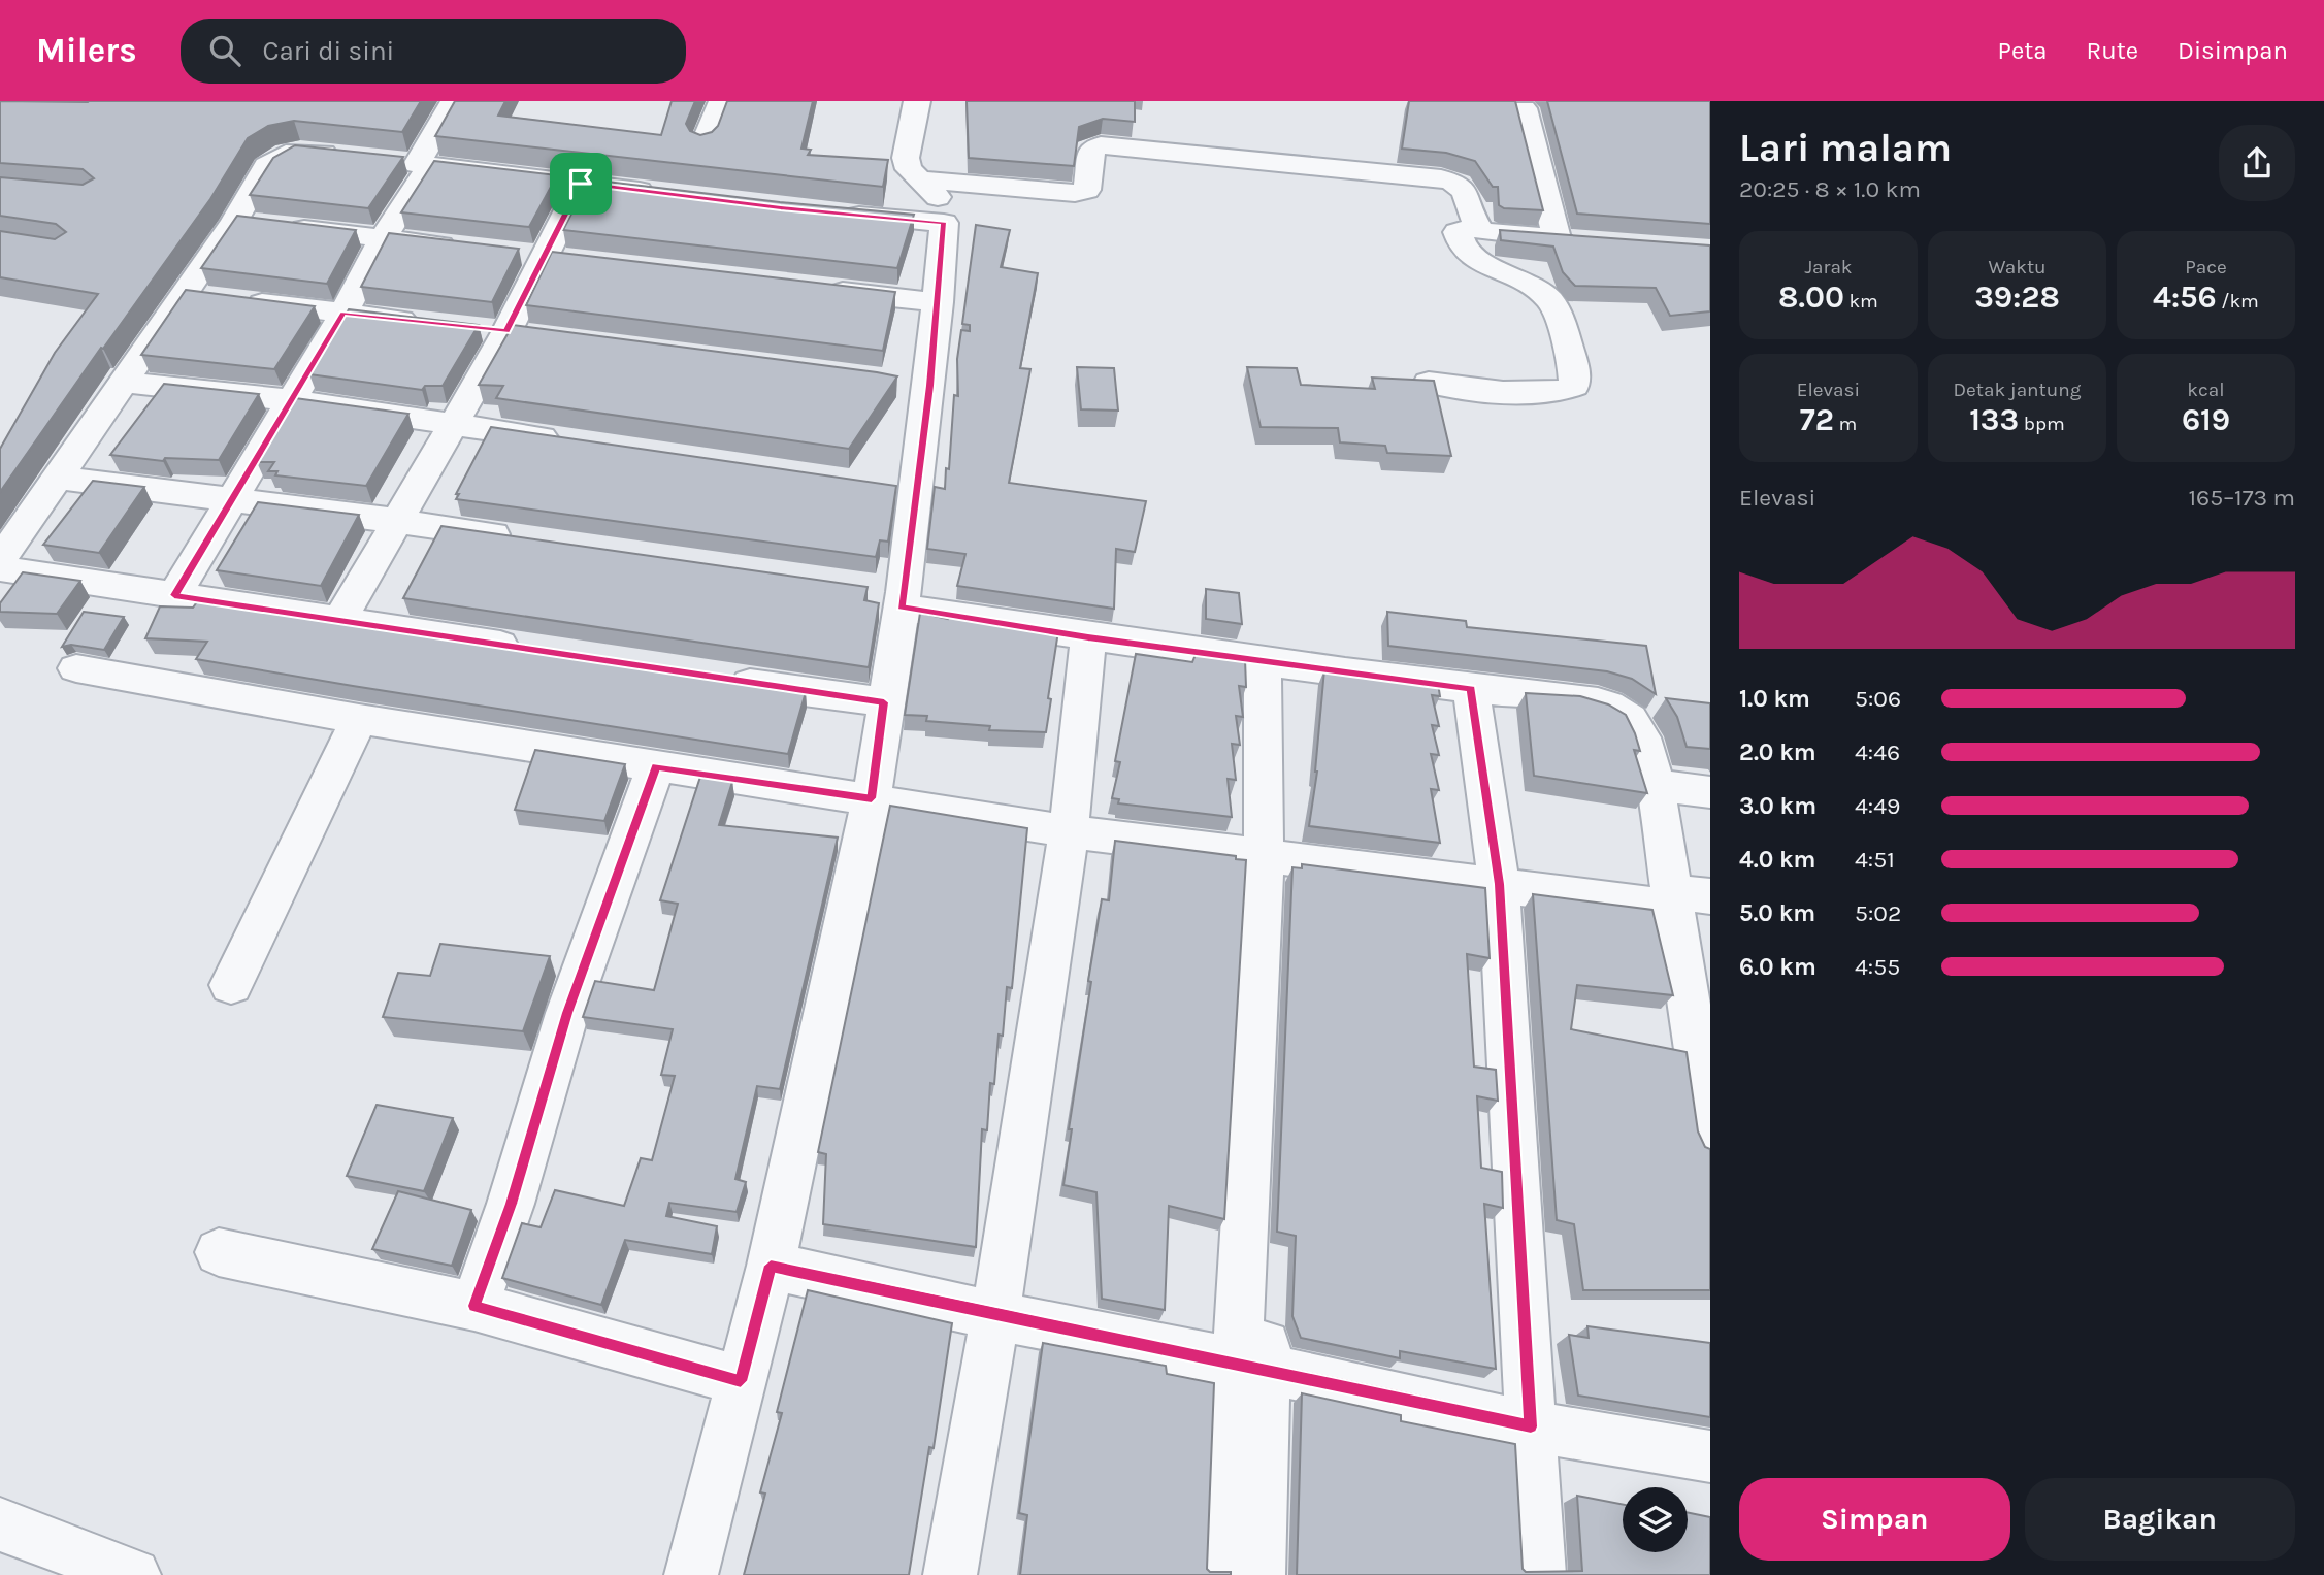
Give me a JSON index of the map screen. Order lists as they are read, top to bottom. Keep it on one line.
{"page":{"header":"Milers","search":"Cari di sini","nav":["Peta","Rute","Disimpan"],"heading":["Lari malam","20:25 · 8 × 1.0 km"],"stats":[["Jarak","8.00 km"],["Waktu","39:28"],["Pace","4:56 /km"],["Elevasi","72 m"],["Detak jantung","133 bpm"],["kcal","619"]],"chart":["Elevasi","165–173 m"],"list":[{"name":"1.0 km","note":"5:06"},{"name":"2.0 km","note":"4:46"},{"name":"3.0 km","note":"4:49"},{"name":"4.0 km","note":"4:51"},{"name":"5.0 km","note":"5:02"},{"name":"6.0 km","note":"4:55"}],"buttons":["Simpan","Bagikan"]}}
